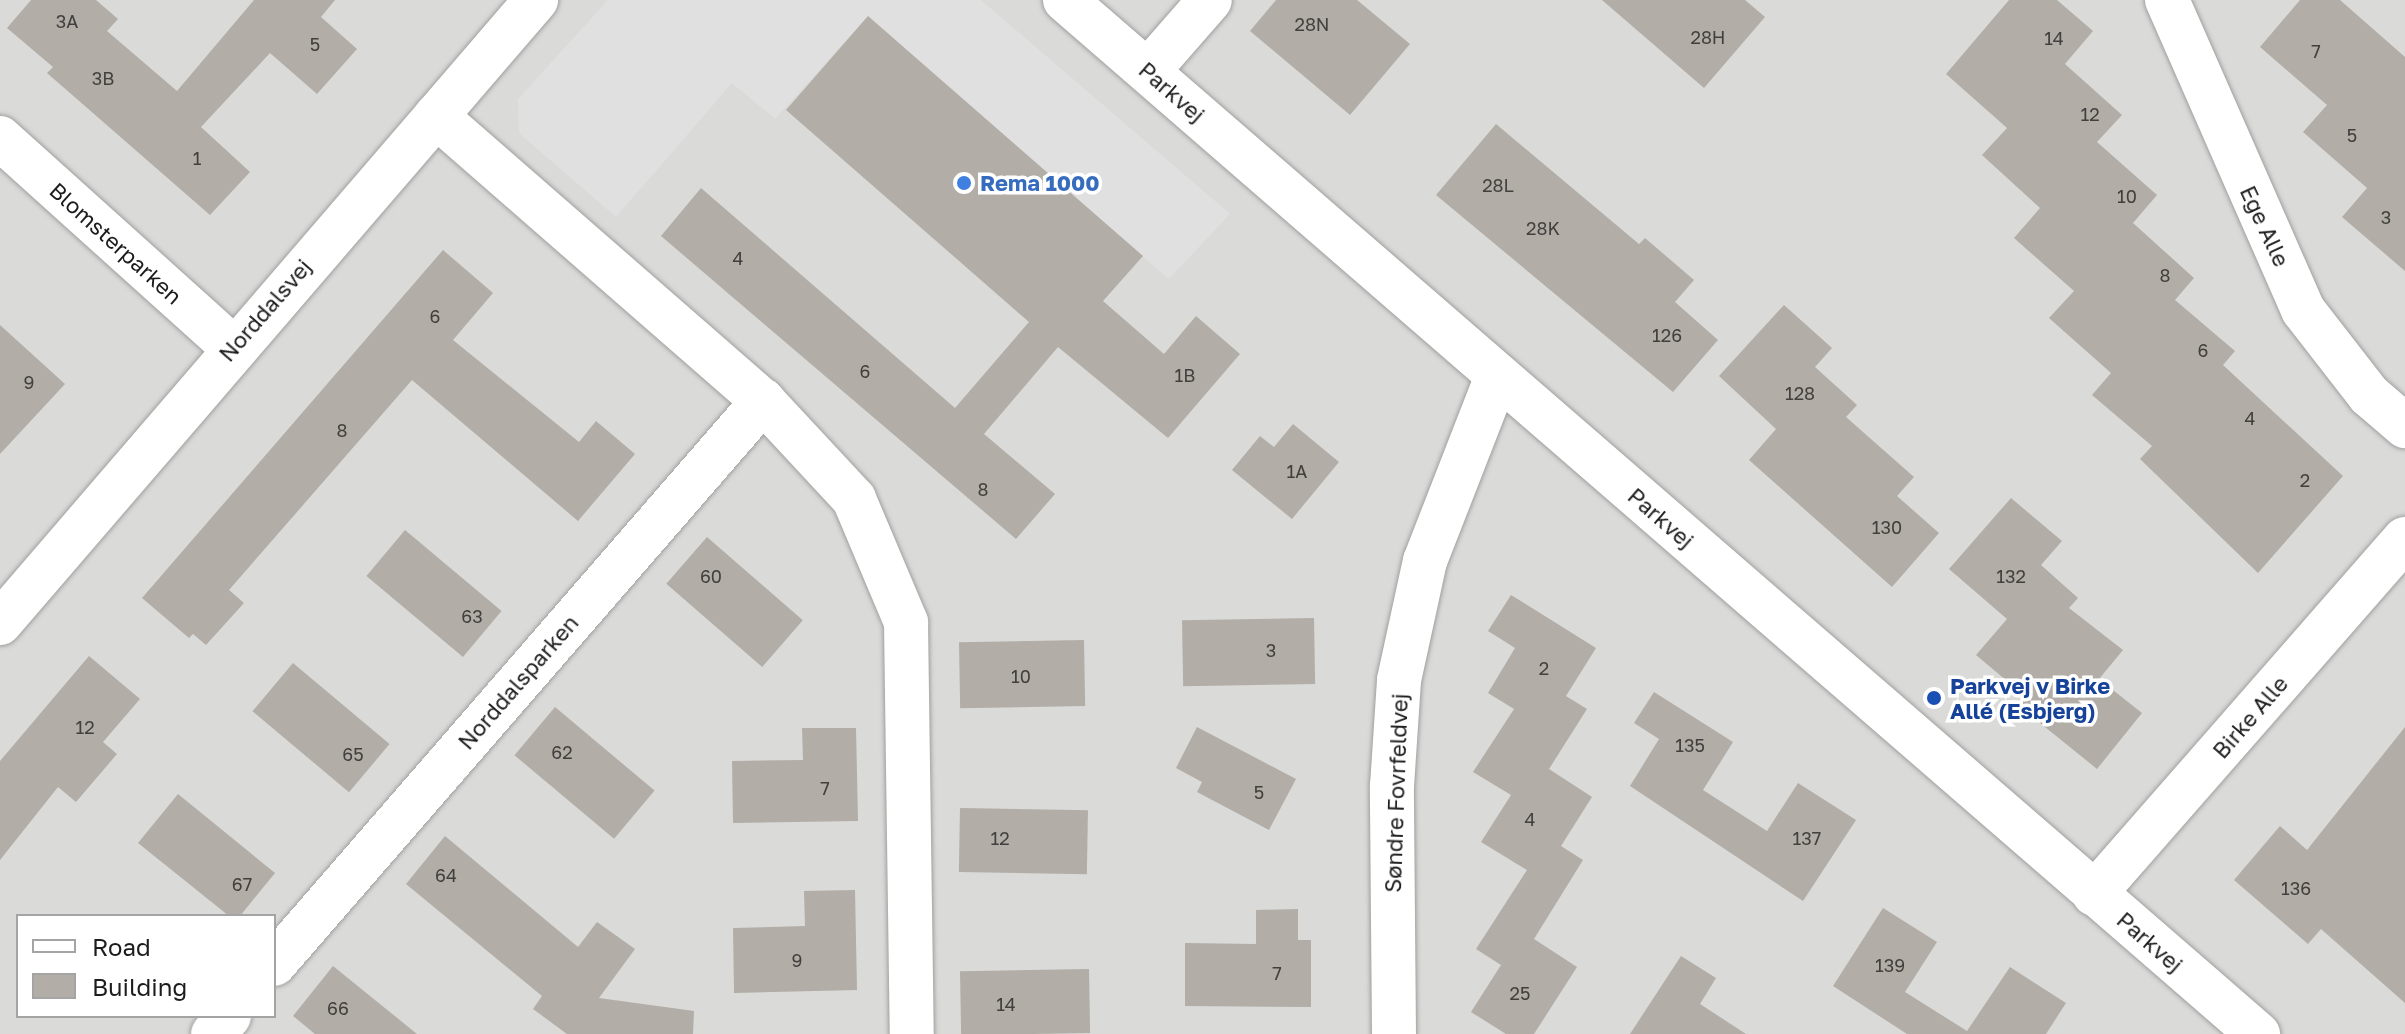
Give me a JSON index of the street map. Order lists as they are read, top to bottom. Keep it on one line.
{"streets":{"street":["Parkvej","Ege Alle","Blomsterparken","Norddalsvej","Norddalsparken","Birke Alle","Søndre Fovrfeldvej"]},"crossings":[["Parkvej","Birke Alle"],["Parkvej","Søndre Fovrfeldvej"],["Blomsterparken","Norddalsvej"]],"places":["Rema 1000","Parkvej v Birke Allé (Esbjerg)"],"house_numbers":["3A","28N","28H","14","5","7","3B","12","5","1","28L","10","3","28K","4","8","6","126","6","6","1B","9","128","4","8","1A","2","8","130","60","132","63","3","2","10","12","135","62","65","7","5","4","12","137","64","67","136","9","139","7","25","14","66"],"legend":["Road","Building"]}
